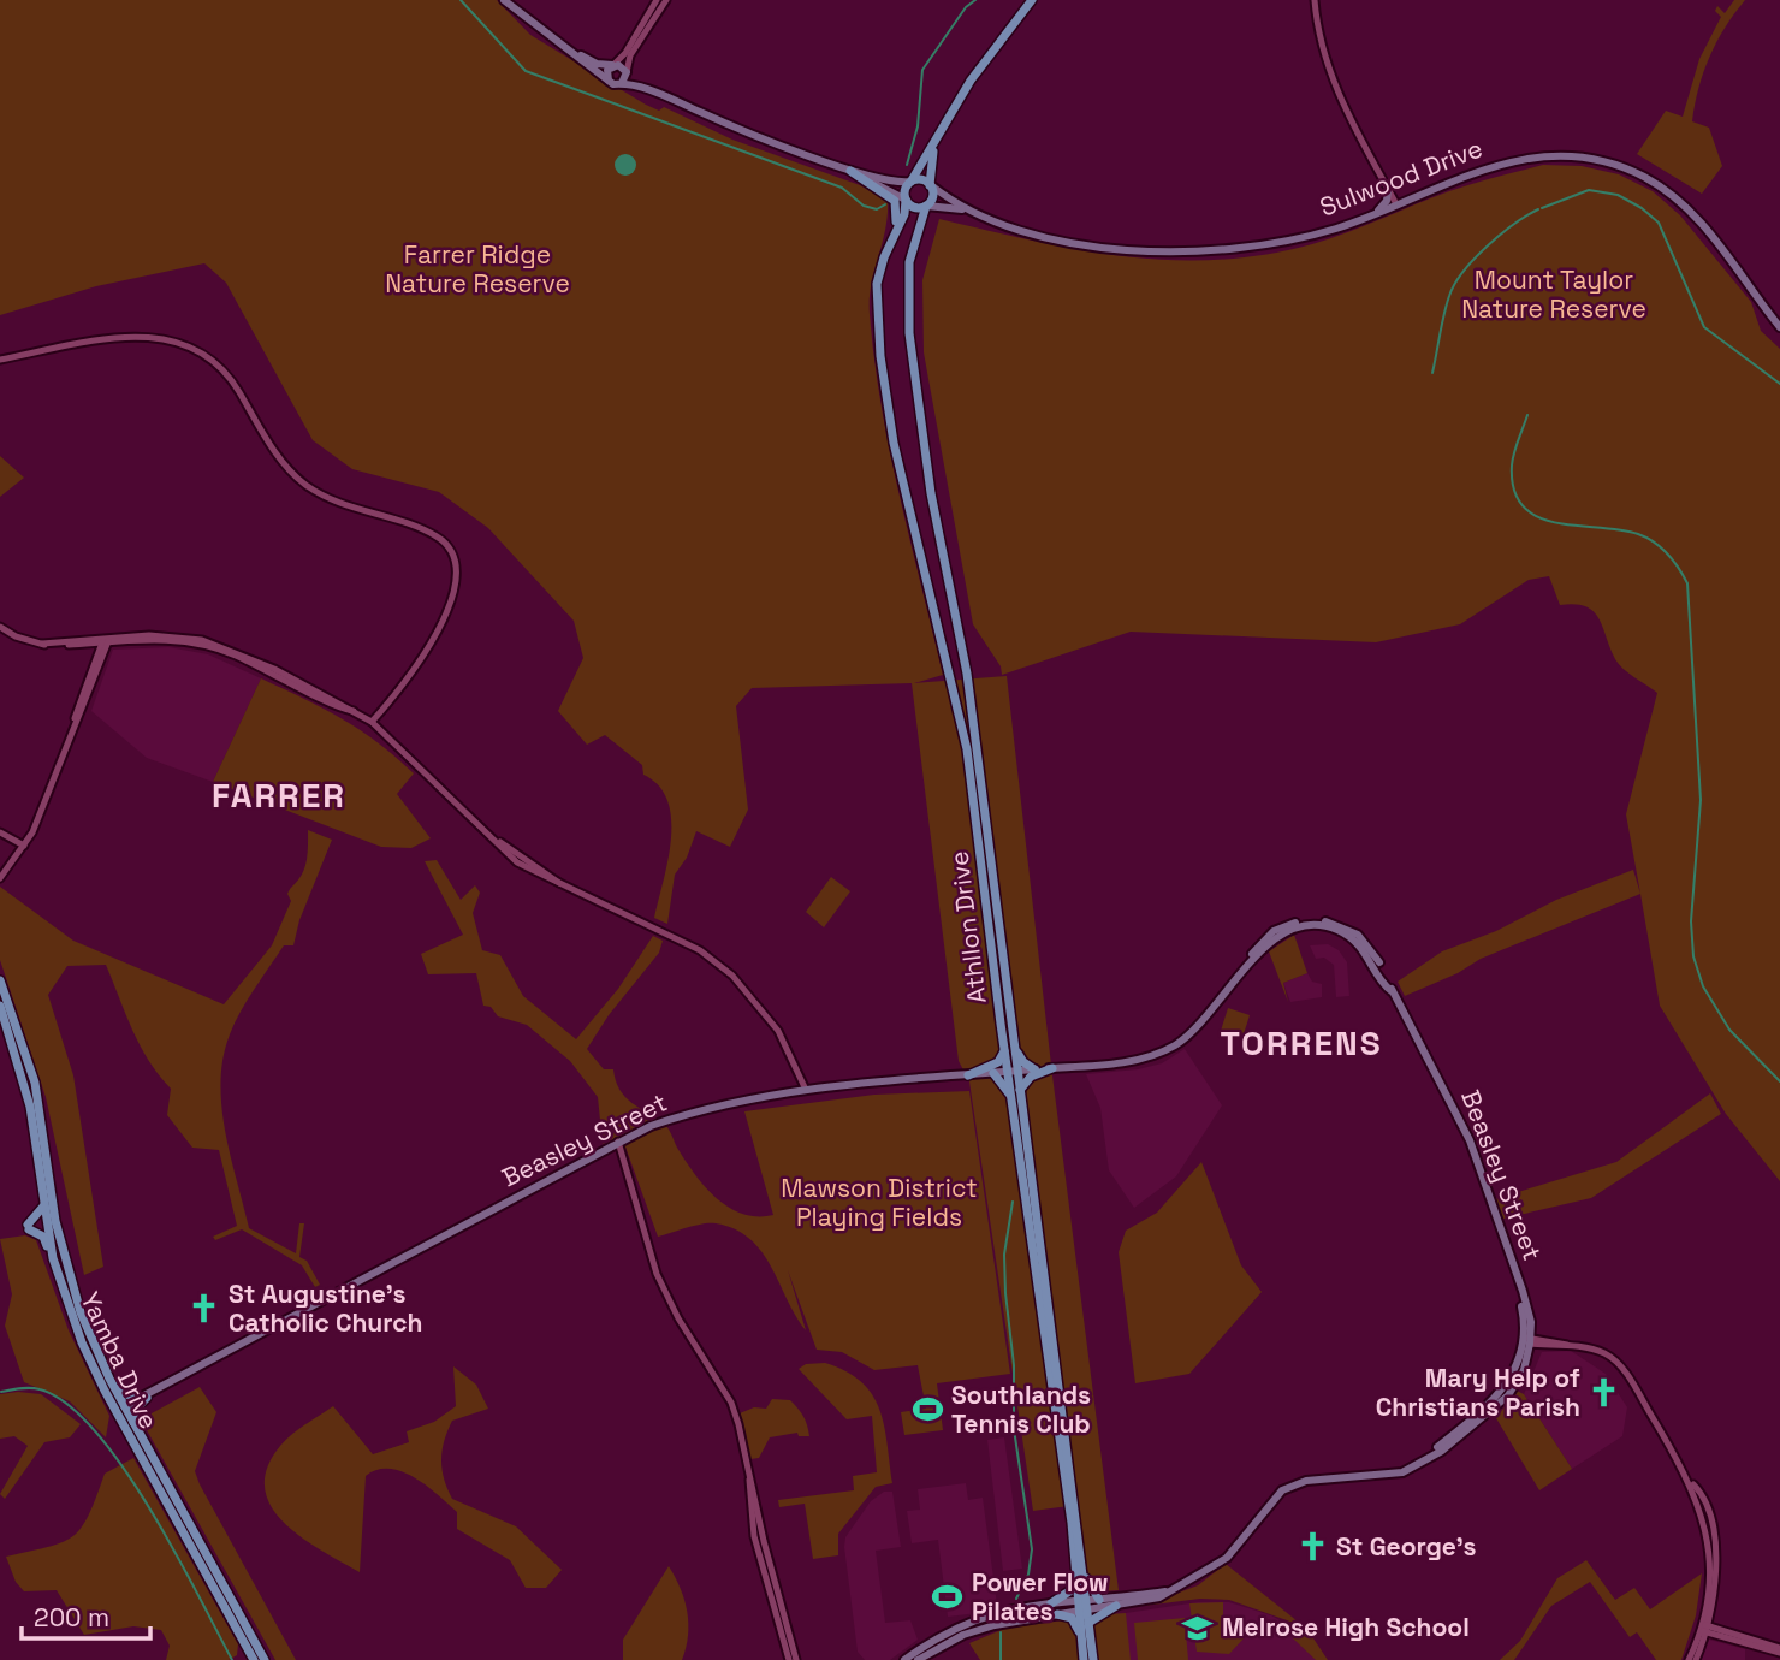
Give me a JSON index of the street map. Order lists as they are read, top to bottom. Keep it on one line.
{"streets":{"main road":["Sulwood Drive","Athllon Drive","Beasley Street","Yamba Drive"]},"crossings":[["Sulwood Drive","Athllon Drive"],["Athllon Drive","Beasley Street"],["Beasley Street","Yamba Drive"]],"districts":["FARRER","TORRENS"],"parks":["Farrer Ridge Nature Reserve","Mount Taylor Nature Reserve","Mawson District Playing Fields"],"places":{"church":["St Augustine's Catholic Church","Mary Help of Christians Parish","St George’s"],"sports":["Southlands Tennis Club","Power Flow Pilates"],"school or university":["Melrose High School"]},"scale_bar":"200 m"}
